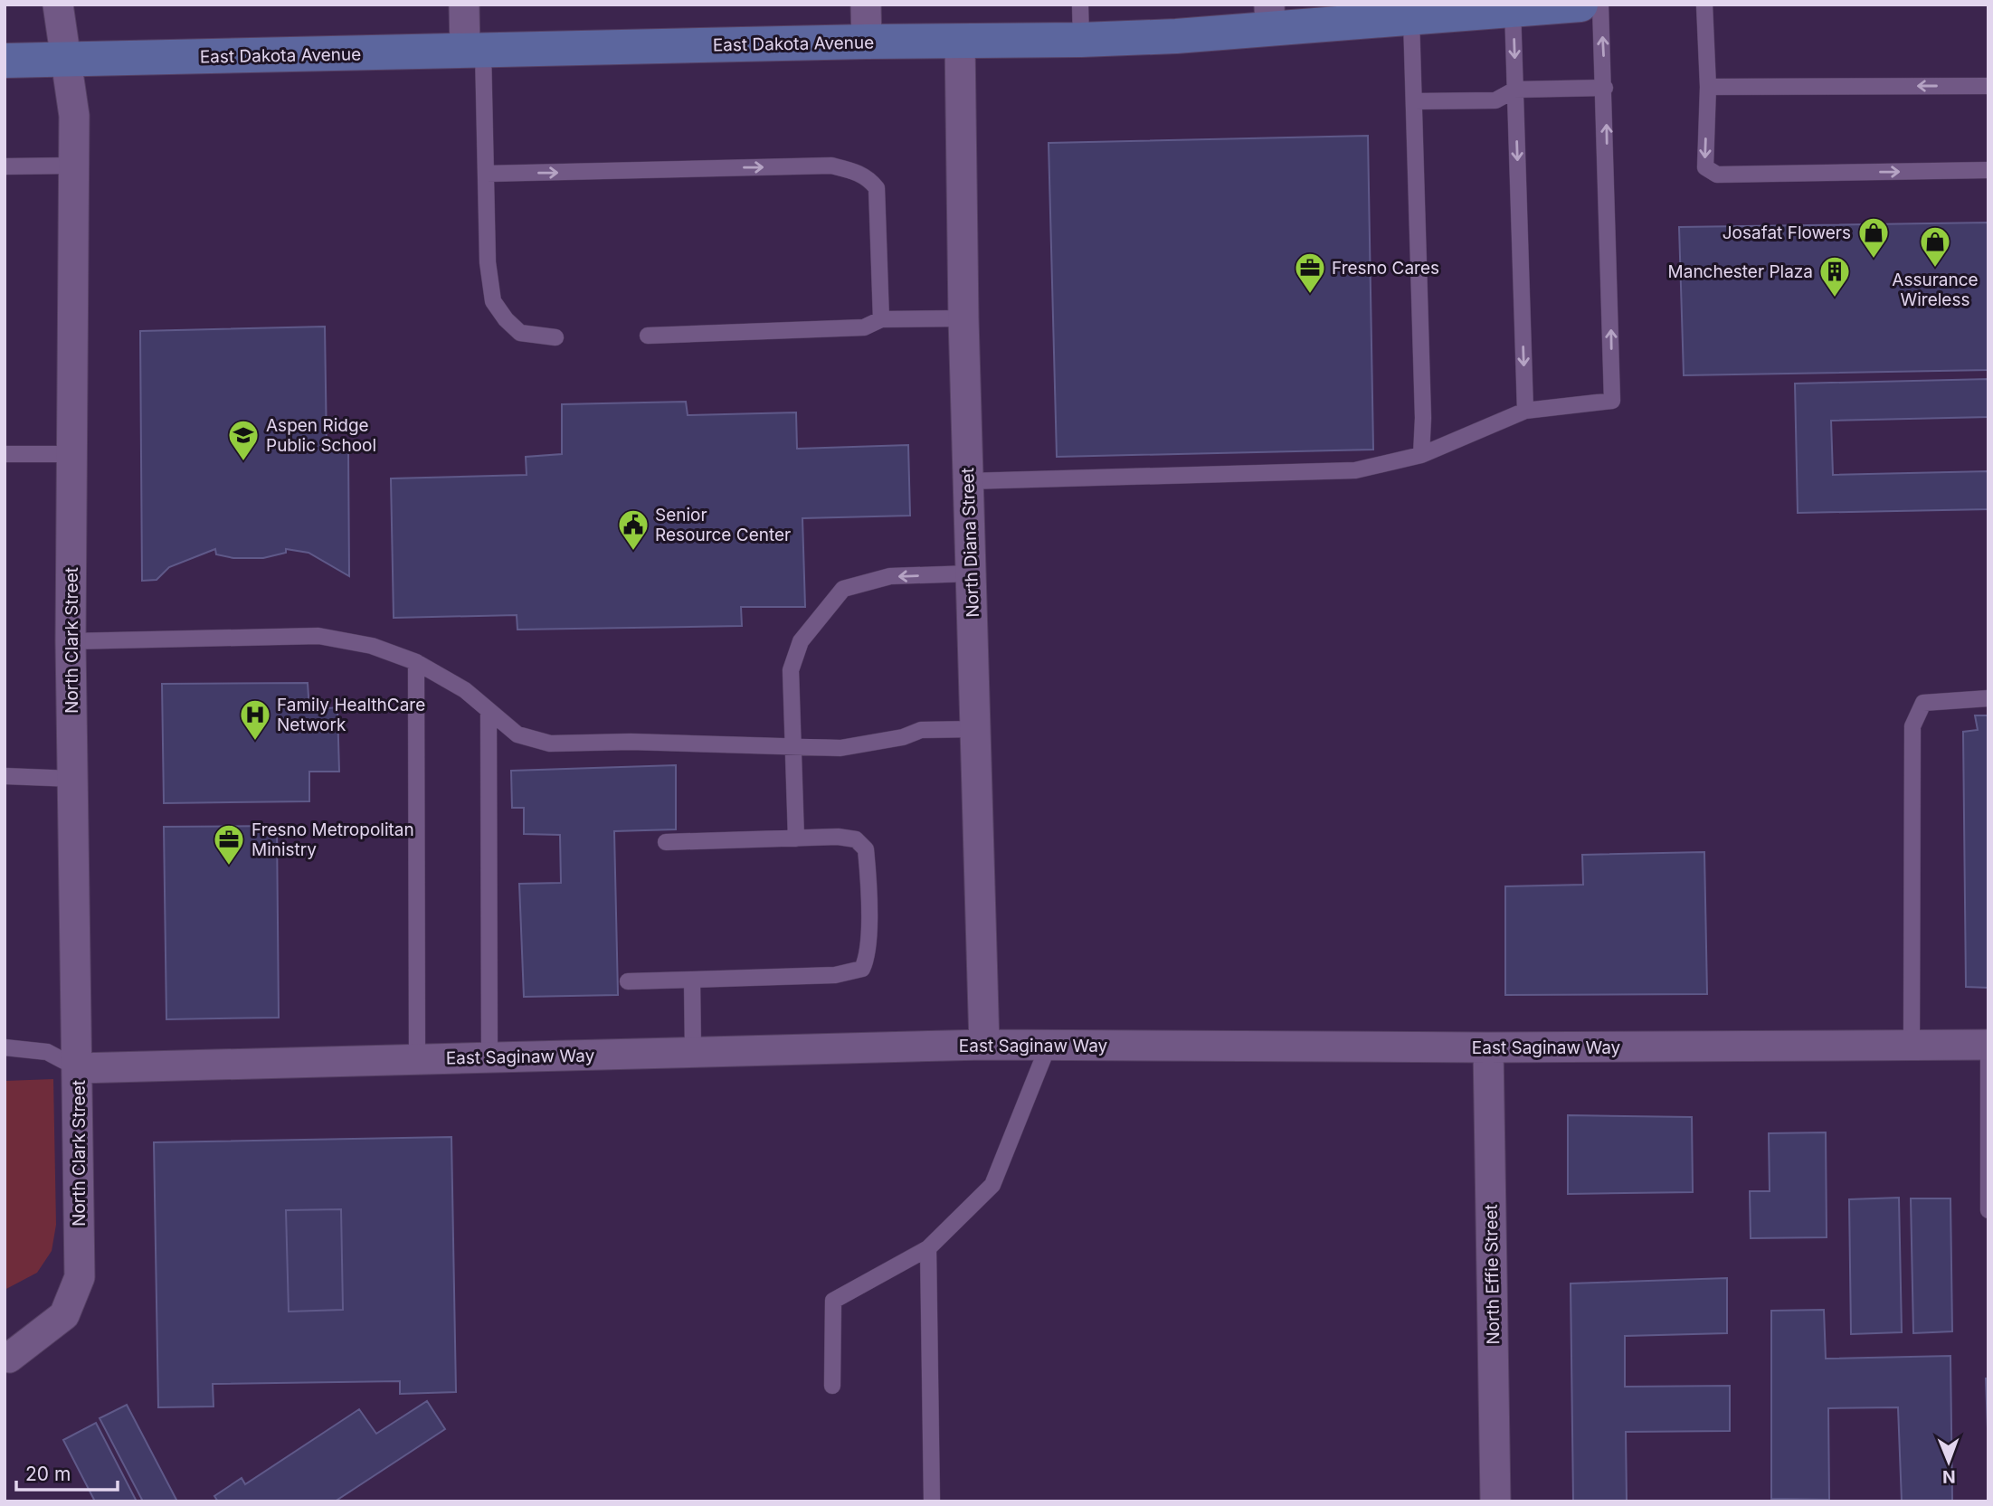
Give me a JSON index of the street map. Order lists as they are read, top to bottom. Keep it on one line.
{"streets":{"street":["East Dakota Avenue","North Diana Street","North Clark Street","East Saginaw Way","North Effie Street"]},"crossings":[["East Dakota Avenue","North Diana Street"],["East Dakota Avenue","North Clark Street"],["North Diana Street","East Saginaw Way"],["North Clark Street","East Saginaw Way"],["East Saginaw Way","North Effie Street"]],"places":{"shop":["Josafat Flowers","Assurance Wireless"],"office":["Fresno Cares","Fresno Metropolitan Ministry"],"building":["Manchester Plaza"],"school or university":["Aspen Ridge Public School"],"public building":["Senior Resource Center"],"hospital":["Family HealthCare Network"]},"scale_bar":"20 m","north":"bottom"}
